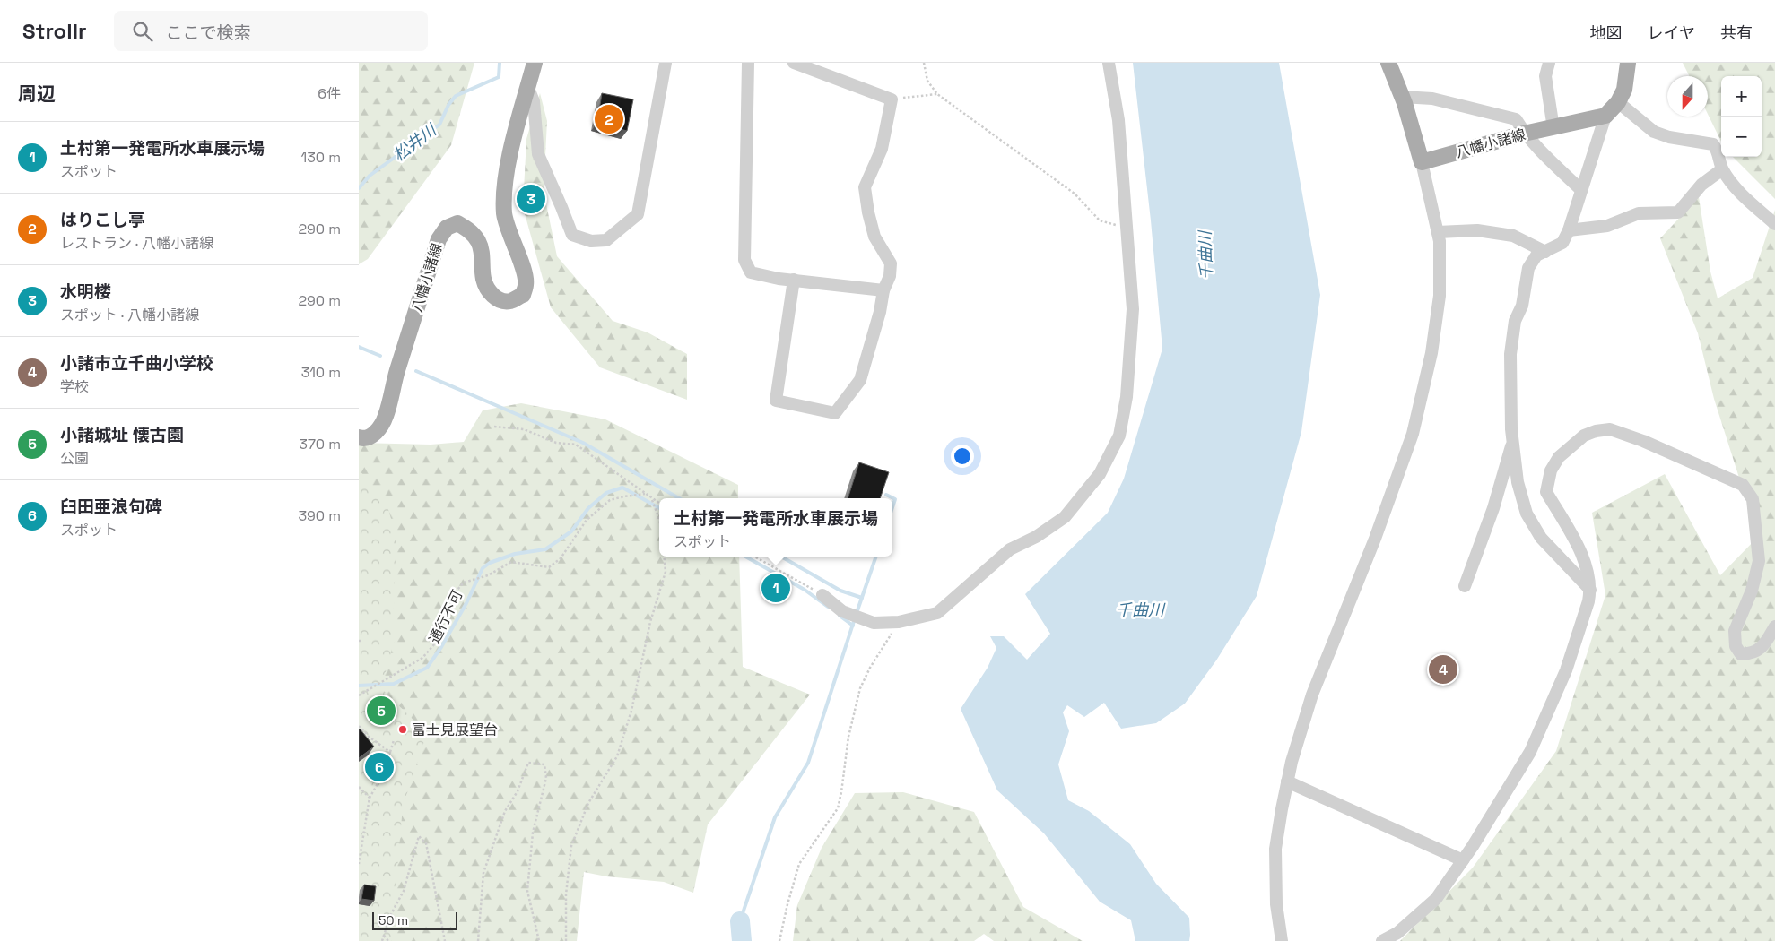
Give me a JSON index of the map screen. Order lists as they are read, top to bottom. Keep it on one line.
{"streets":{"main road":["八幡小諸線"],"path":["通行不可"]},"water":["松井川","千曲川"],"places":["富士見展望台"],"scale_bar":"50 m","north":"bottom","page":{"header":"Strollr","search":"ここで検索","nav":["地図","レイヤ","共有"],"heading":["周辺","6件"],"map_buttons":["+","−"],"pins":["2","3","1","4","5","6"],"list":[{"mark":"1","name":"土村第一発電所水車展示場","note":"スポット","value":"130 m"},{"mark":"2","name":"はりこし亭","note":"レストラン · 八幡小諸線","value":"290 m"},{"mark":"3","name":"水明楼","note":"スポット · 八幡小諸線","value":"290 m"},{"mark":"4","name":"小諸市立千曲小学校","note":"学校","value":"310 m"},{"mark":"5","name":"小諸城址 懐古園","note":"公園","value":"370 m"},{"mark":"6","name":"臼田亜浪句碑","note":"スポット","value":"390 m"}],"popup":["土村第一発電所水車展示場","スポット"],"scale":"50 m"}}
